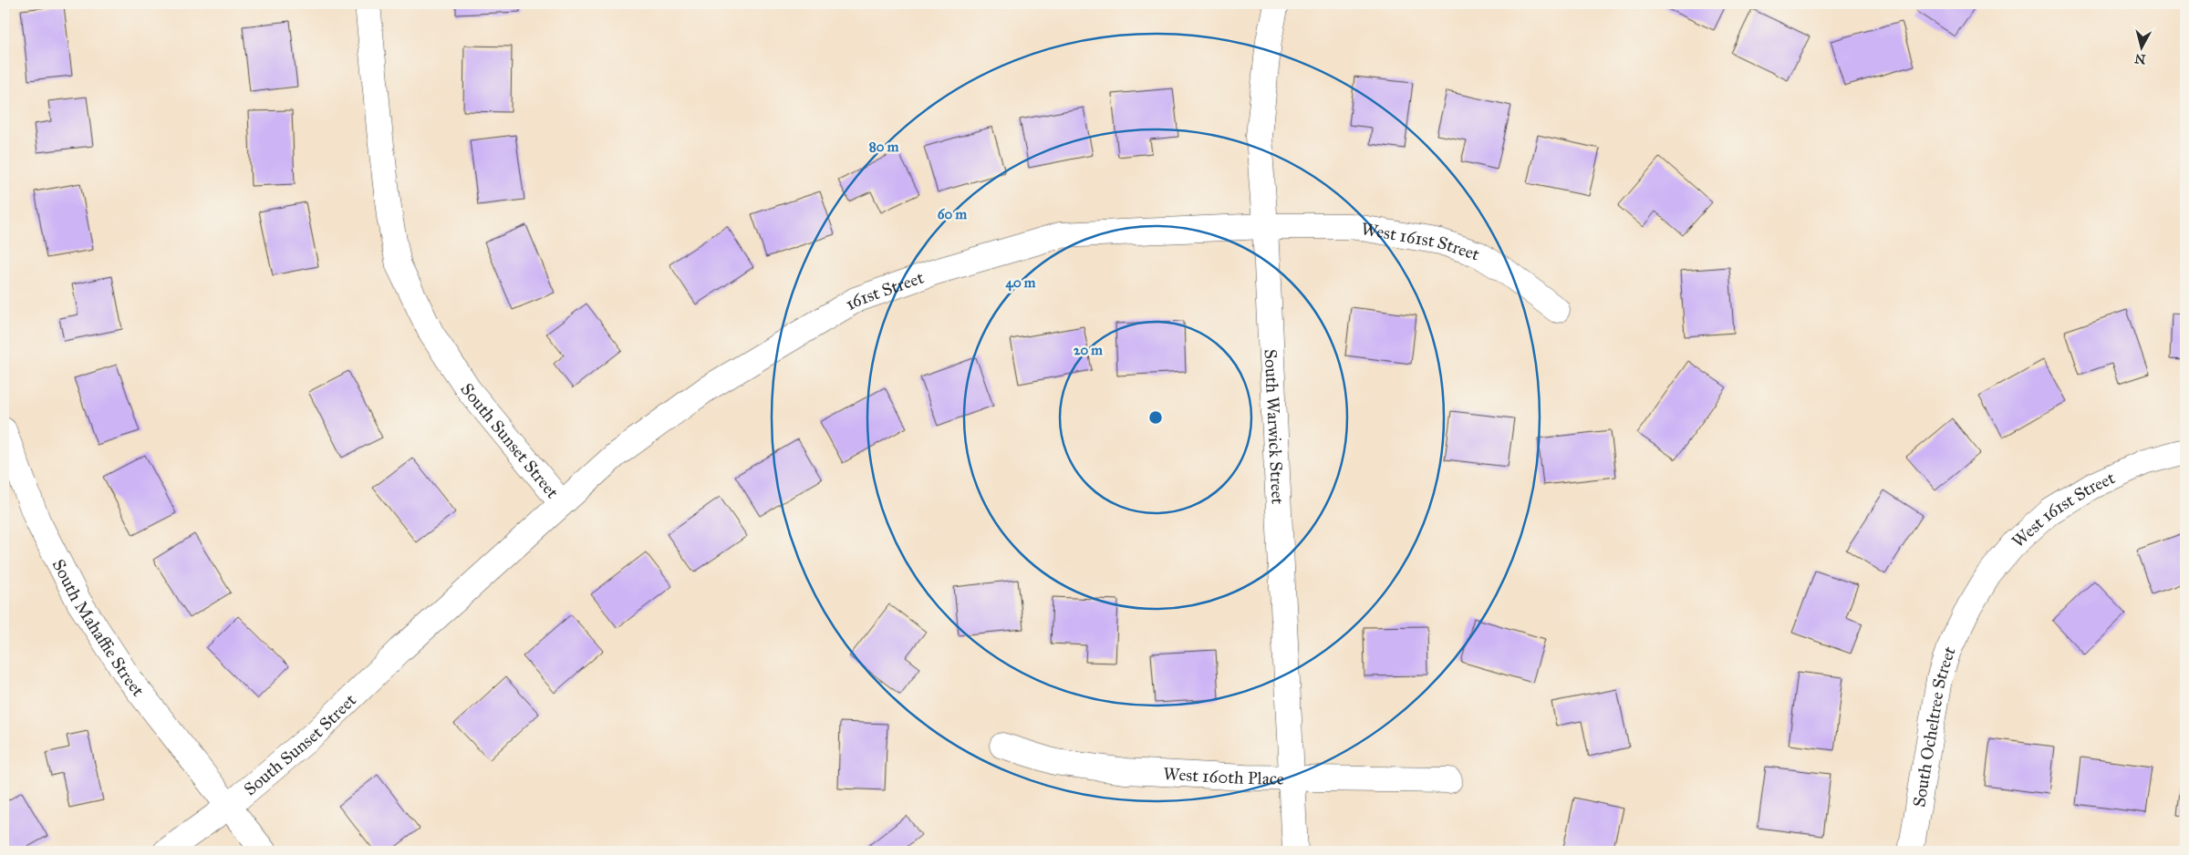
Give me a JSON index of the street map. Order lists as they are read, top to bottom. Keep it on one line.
{"streets":{"street":["West 161st Street","161st Street","South Warwick Street","South Sunset Street","South Mahaffie Street","South Ocheltree Street","West 160th Place"]},"crossings":[["West 161st Street","161st Street"],["West 161st Street","South Warwick Street"],["West 161st Street","South Ocheltree Street"],["161st Street","South Warwick Street"],["161st Street","South Sunset Street"],["South Warwick Street","West 160th Place"],["South Sunset Street","South Mahaffie Street"]],"north":"bottom","rings":["80 m","60 m","40 m","20 m"]}
